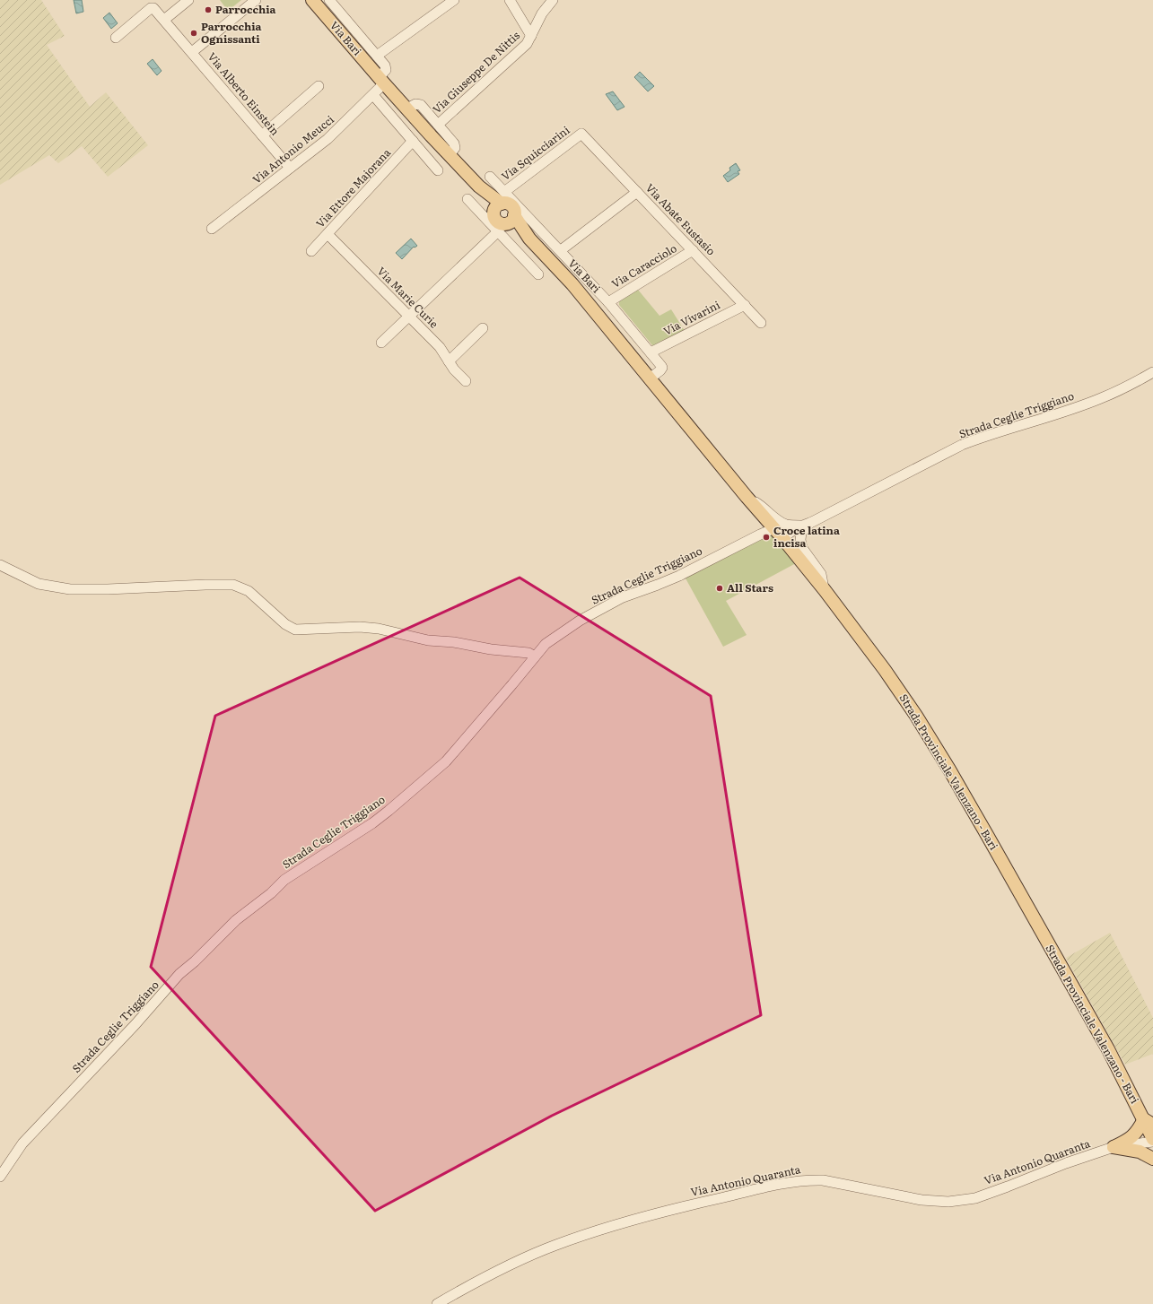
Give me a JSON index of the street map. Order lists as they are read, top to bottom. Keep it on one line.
{"streets":{"main road":["Via Bari","Strada Provinciale Valenzano - Bari"],"street":["Via Giuseppe De Nittis","Via Alberto Einstein","Via Antonio Meucci","Via Squicciarini","Via Ettore Majorana","Via Abate Eustasio","Via Caracciolo","Via Marie Curie","Via Vivarini","Strada Ceglie Triggiano","Via Antonio Quaranta"]},"crossings":[["Via Bari","Via Antonio Meucci"],["Via Bari","Via Squicciarini"],["Via Bari","Via Ettore Majorana"],["Via Bari","Via Caracciolo"],["Via Bari","Via Vivarini"],["Via Bari","Strada Provinciale Valenzano - Bari"],["Via Alberto Einstein","Via Antonio Meucci"],["Via Squicciarini","Via Abate Eustasio"],["Via Squicciarini","Via Marie Curie"],["Via Ettore Majorana","Via Marie Curie"],["Via Abate Eustasio","Via Caracciolo"],["Via Abate Eustasio","Via Vivarini"],["Strada Ceglie Triggiano","Strada Provinciale Valenzano - Bari"]],"places":["Parrocchia","Parrocchia Ognissanti","Croce latina incisa","All Stars"]}
